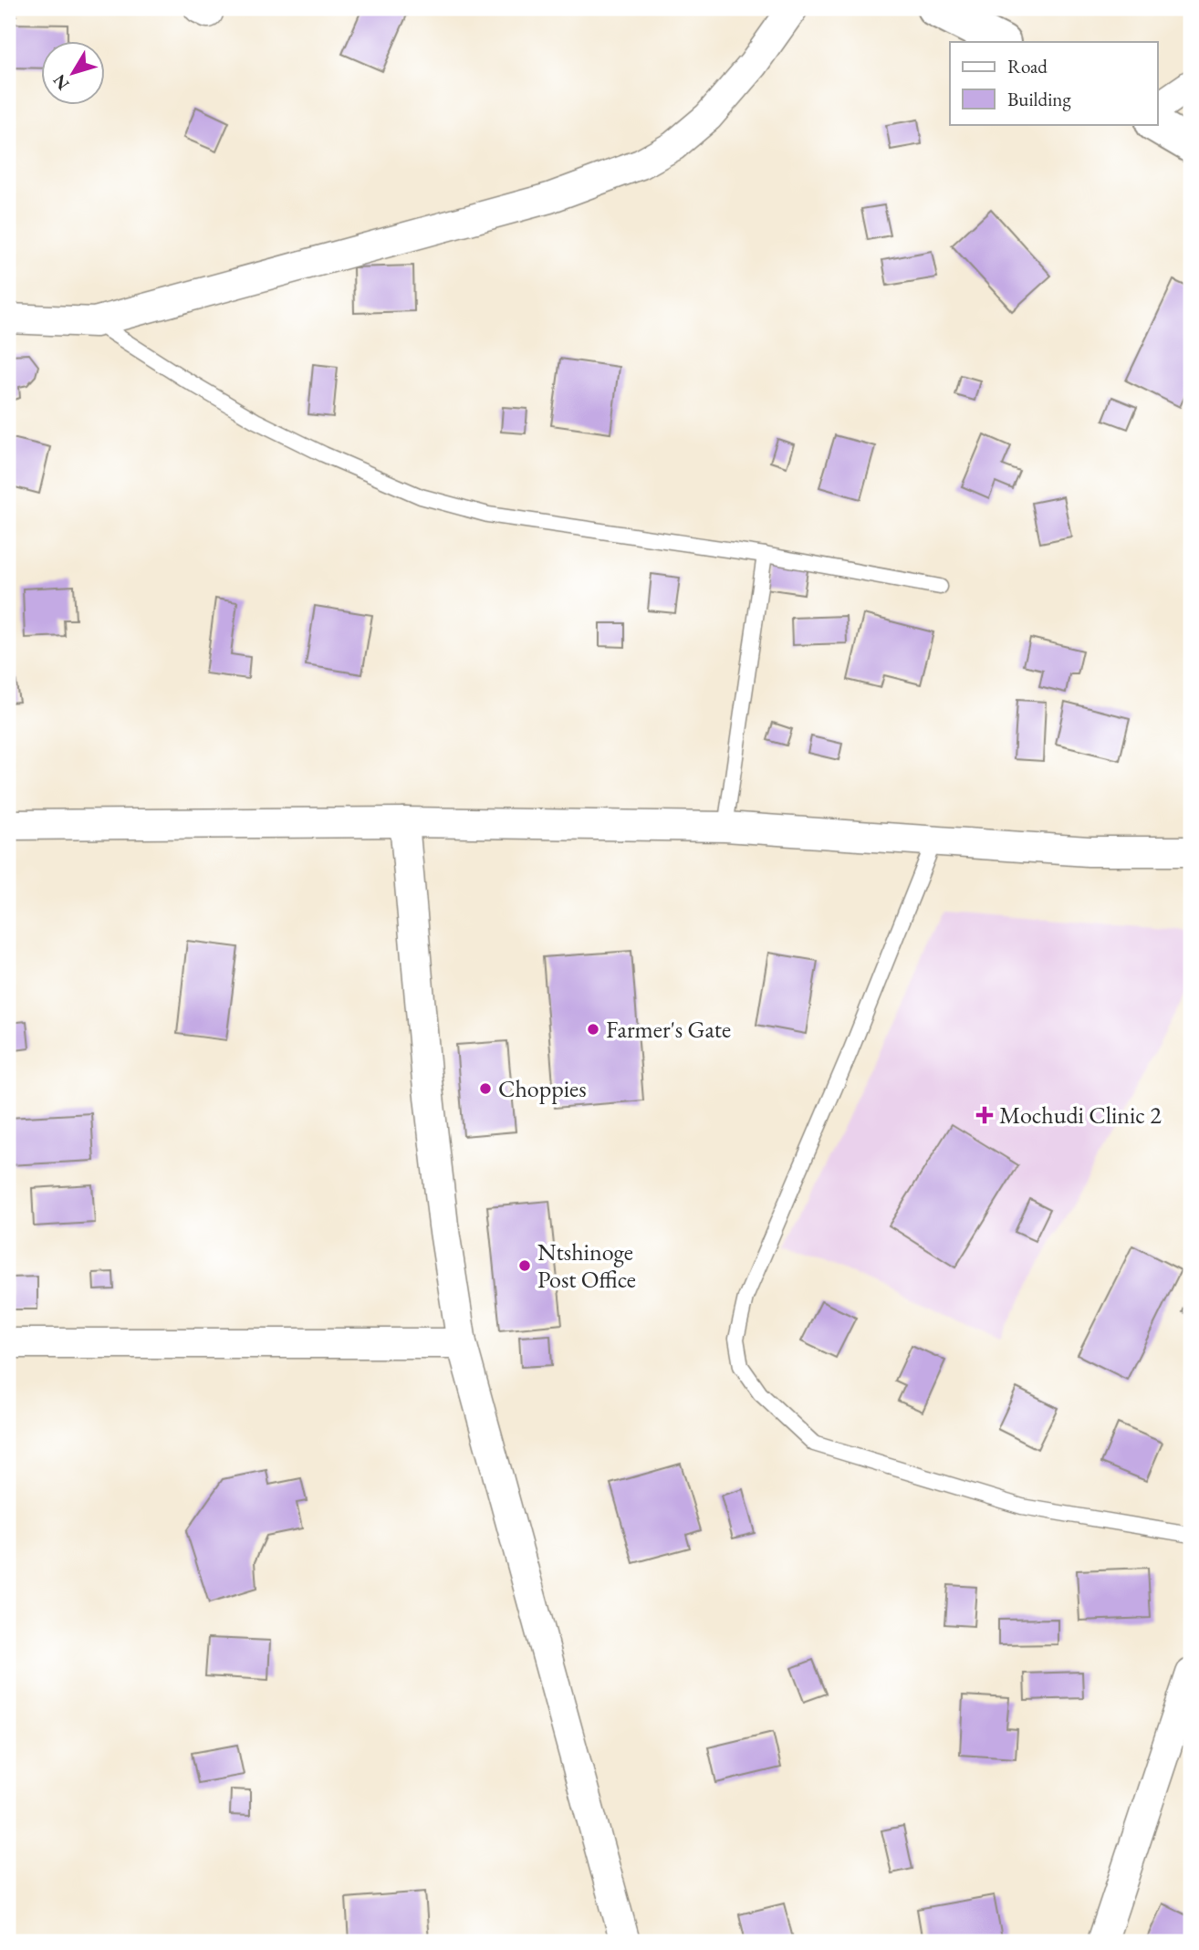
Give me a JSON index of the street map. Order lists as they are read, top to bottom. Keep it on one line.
{"places":{"other":["Farmer's Gate","Choppies","Ntshinoge Post Office"],"health":["Mochudi Clinic 2"]},"legend":["Road","Building"],"north":"bottom left"}
